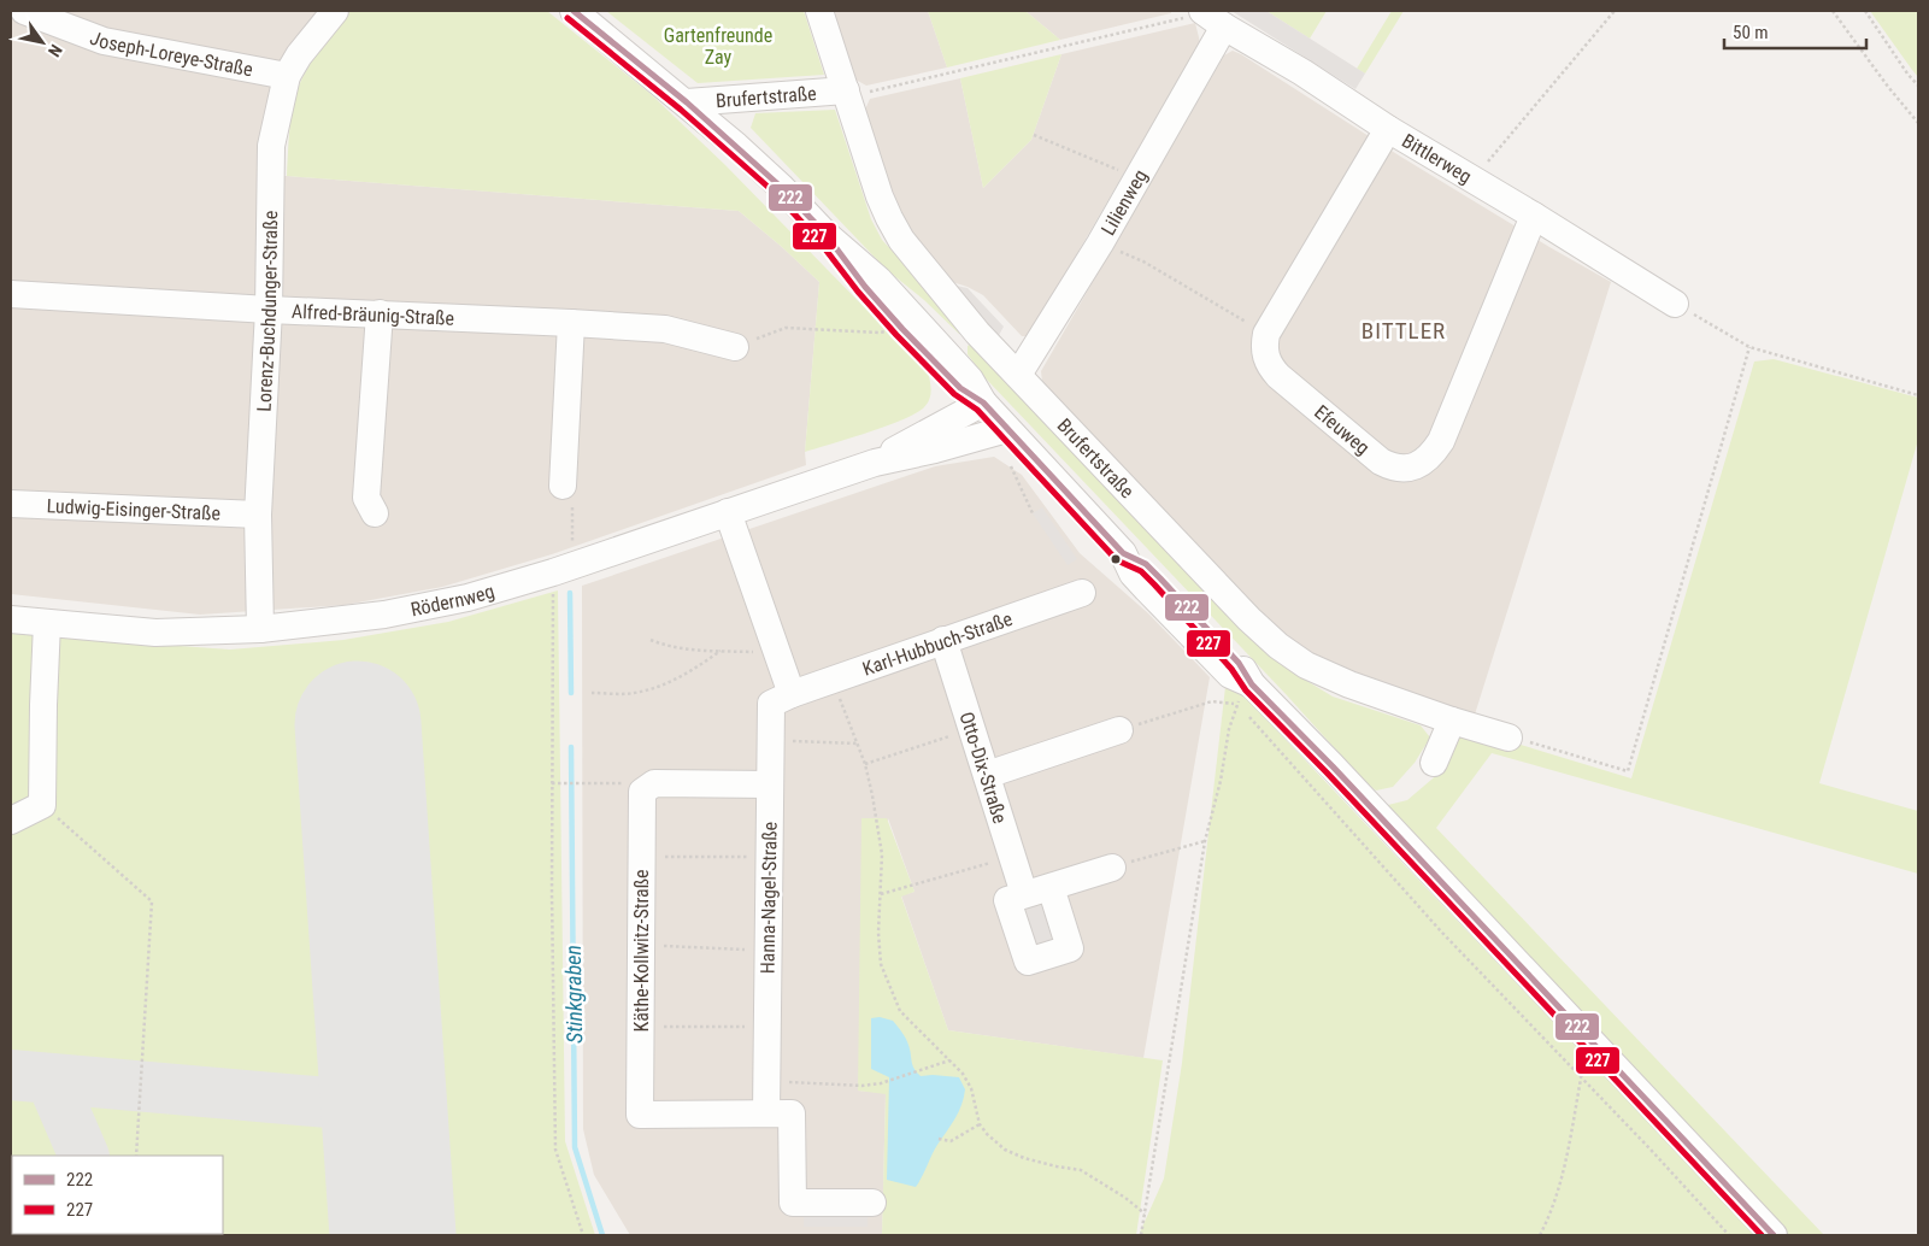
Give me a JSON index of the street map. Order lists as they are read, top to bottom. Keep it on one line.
{"streets":{"street":["Joseph-Loreye-Straße","Brufertstraße","Bittlerweg","Lilienweg","Lorenz-Buchdunger-Straße","Alfred-Bräunig-Straße","Efeuweg","Ludwig-Eisinger-Straße","Rödernweg","Karl-Hubbuch-Straße","Otto-Dix-Straße","Hanna-Nagel-Straße","Käthe-Kollwitz-Straße"]},"crossings":[["Joseph-Loreye-Straße","Lorenz-Buchdunger-Straße"],["Brufertstraße","Lilienweg"],["Bittlerweg","Lilienweg"],["Bittlerweg","Efeuweg"],["Lorenz-Buchdunger-Straße","Alfred-Bräunig-Straße"],["Lorenz-Buchdunger-Straße","Ludwig-Eisinger-Straße"],["Lorenz-Buchdunger-Straße","Rödernweg"],["Karl-Hubbuch-Straße","Otto-Dix-Straße"],["Karl-Hubbuch-Straße","Hanna-Nagel-Straße"],["Hanna-Nagel-Straße","Käthe-Kollwitz-Straße"]],"districts":["BITTLER"],"water":["Stinkgraben"],"parks":["Gartenfreunde Zay"],"lines":["transit line 222","transit line 227"],"legend":["222","227"],"scale_bar":"50 m","north":"bottom right"}
